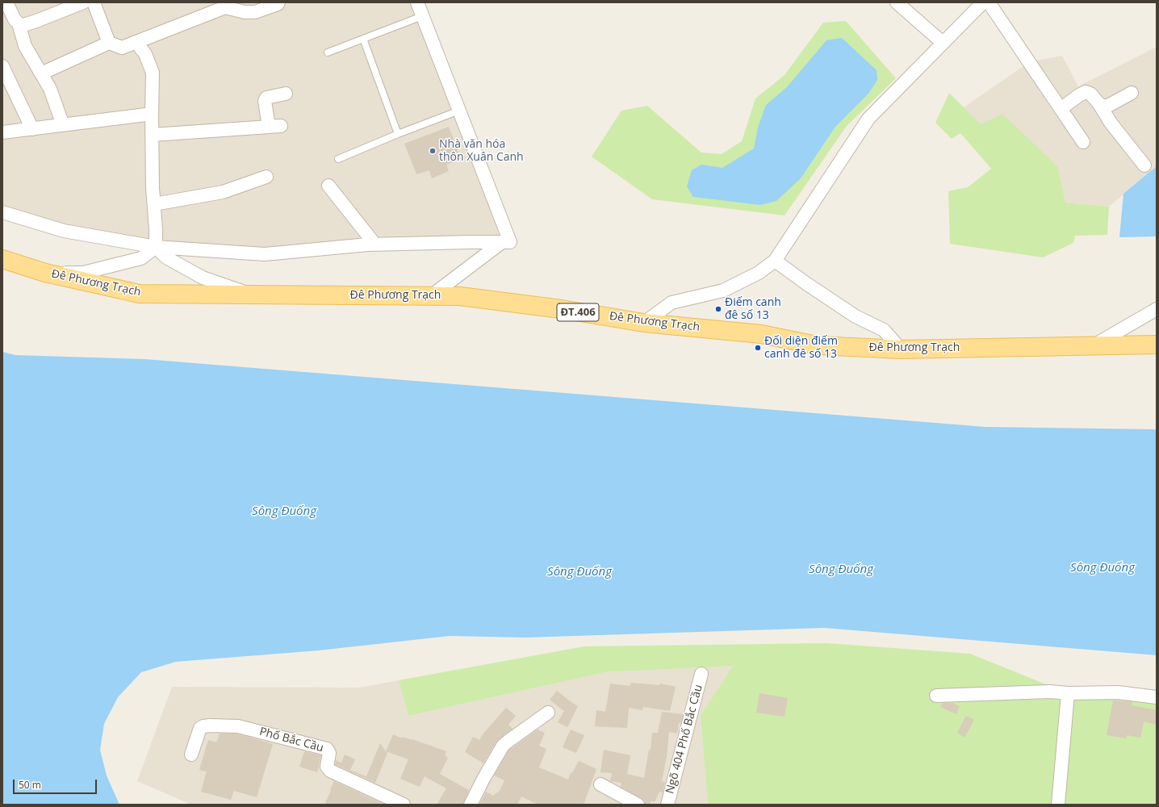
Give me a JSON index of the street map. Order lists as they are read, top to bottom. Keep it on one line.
{"streets":{"main road":["Đê Phương Trạch","ĐT.406"],"street":["Ngõ 404 Phố Bắc Cầu","Phố Bắc Cầu"]},"water":["Sông Đuống"],"places":["Nhà văn hóa thôn Xuân Canh","Điếm canh đê số 13","Đối diện điếm canh đê số 13"],"scale_bar":"50 m"}
